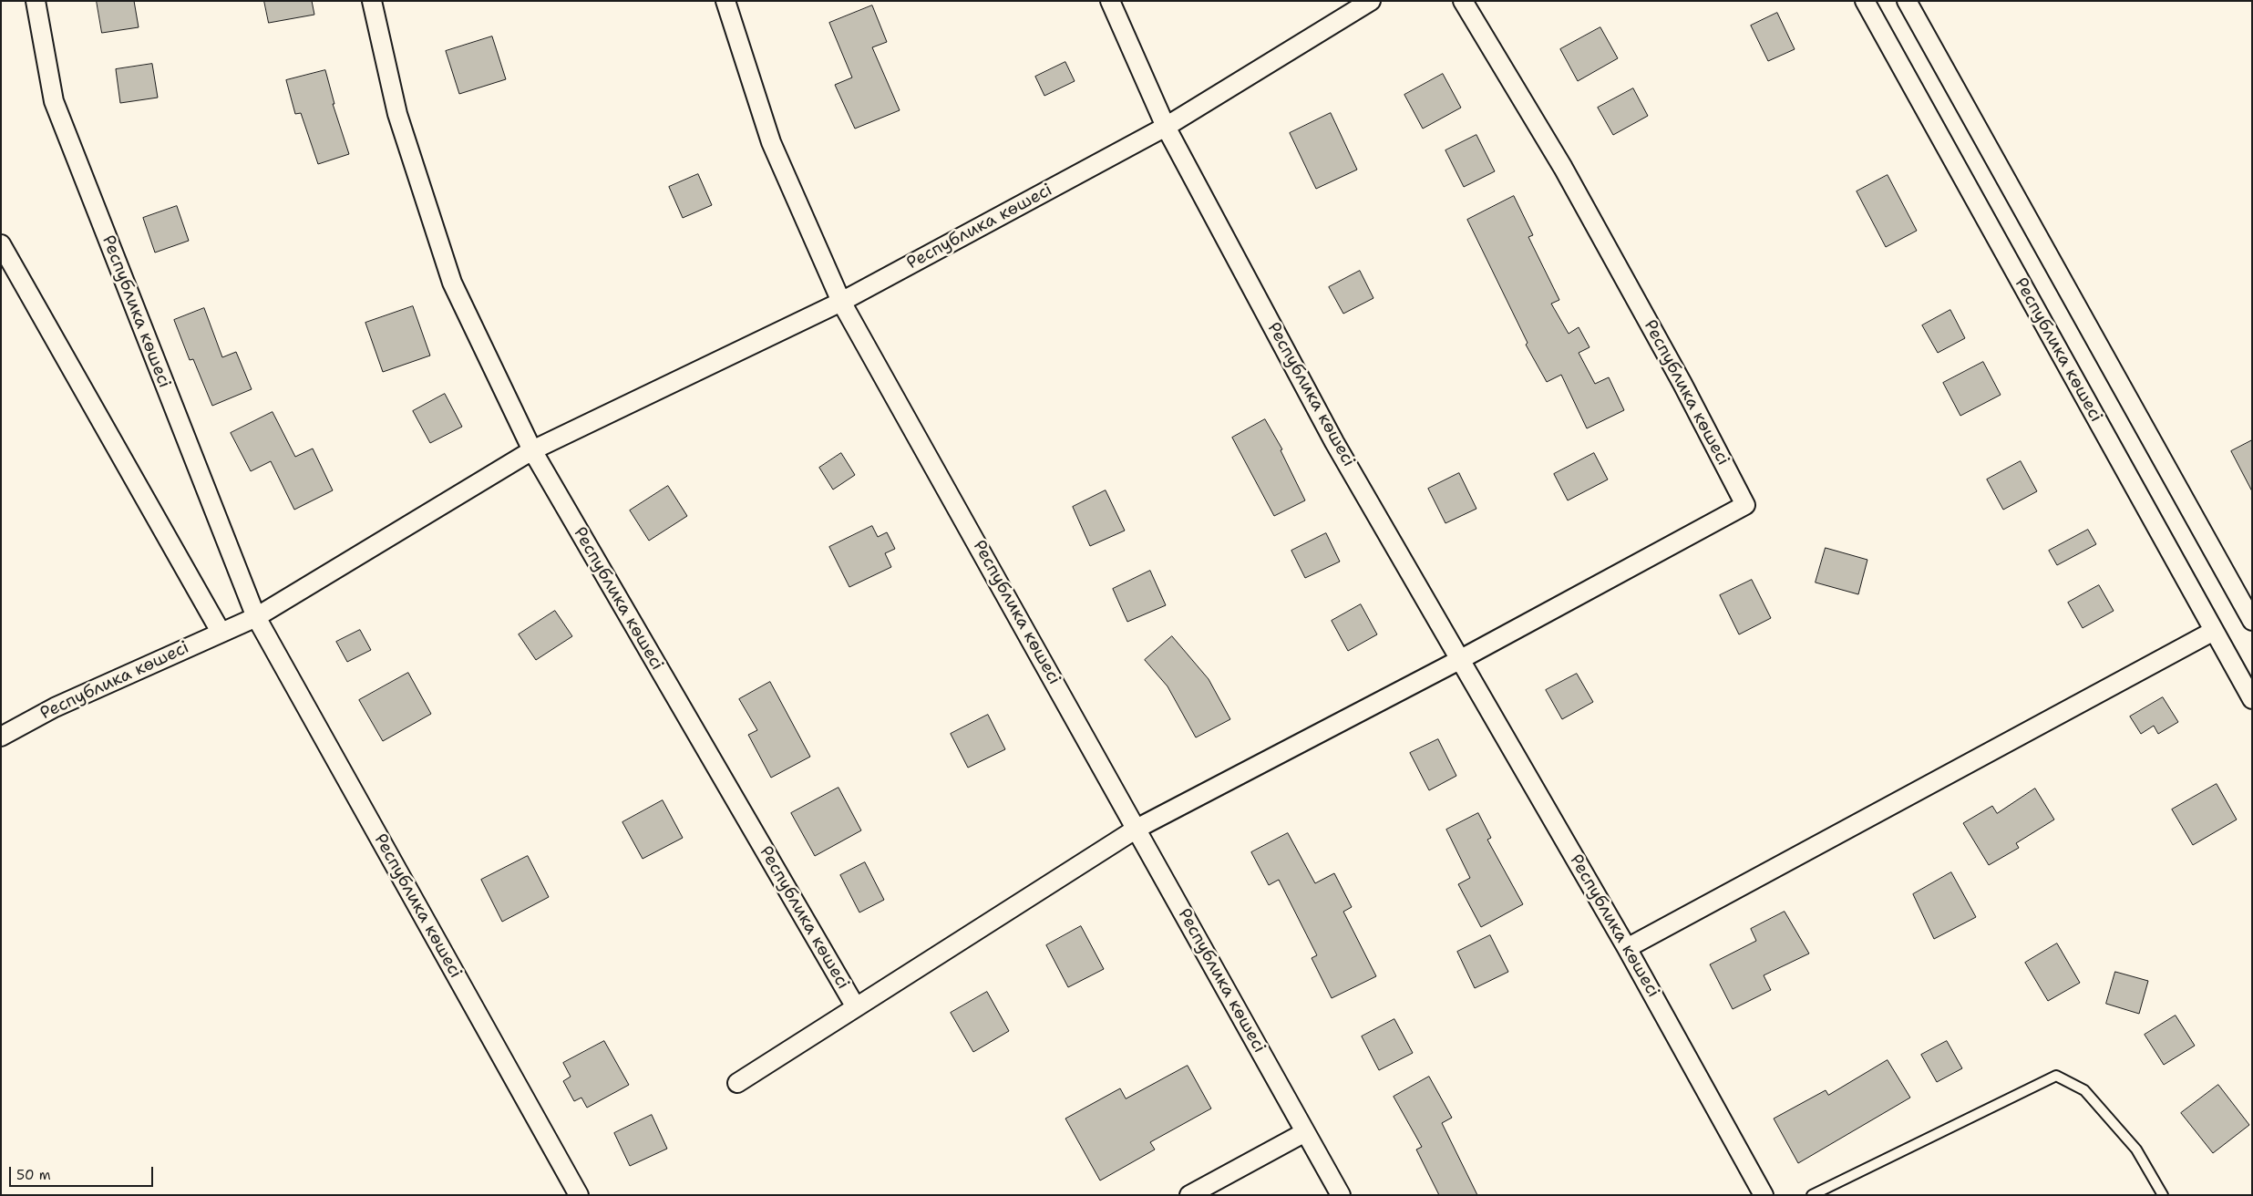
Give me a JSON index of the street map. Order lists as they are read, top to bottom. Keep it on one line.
{"streets":{"street":["Республика көшесі"]},"scale_bar":"50 m"}
